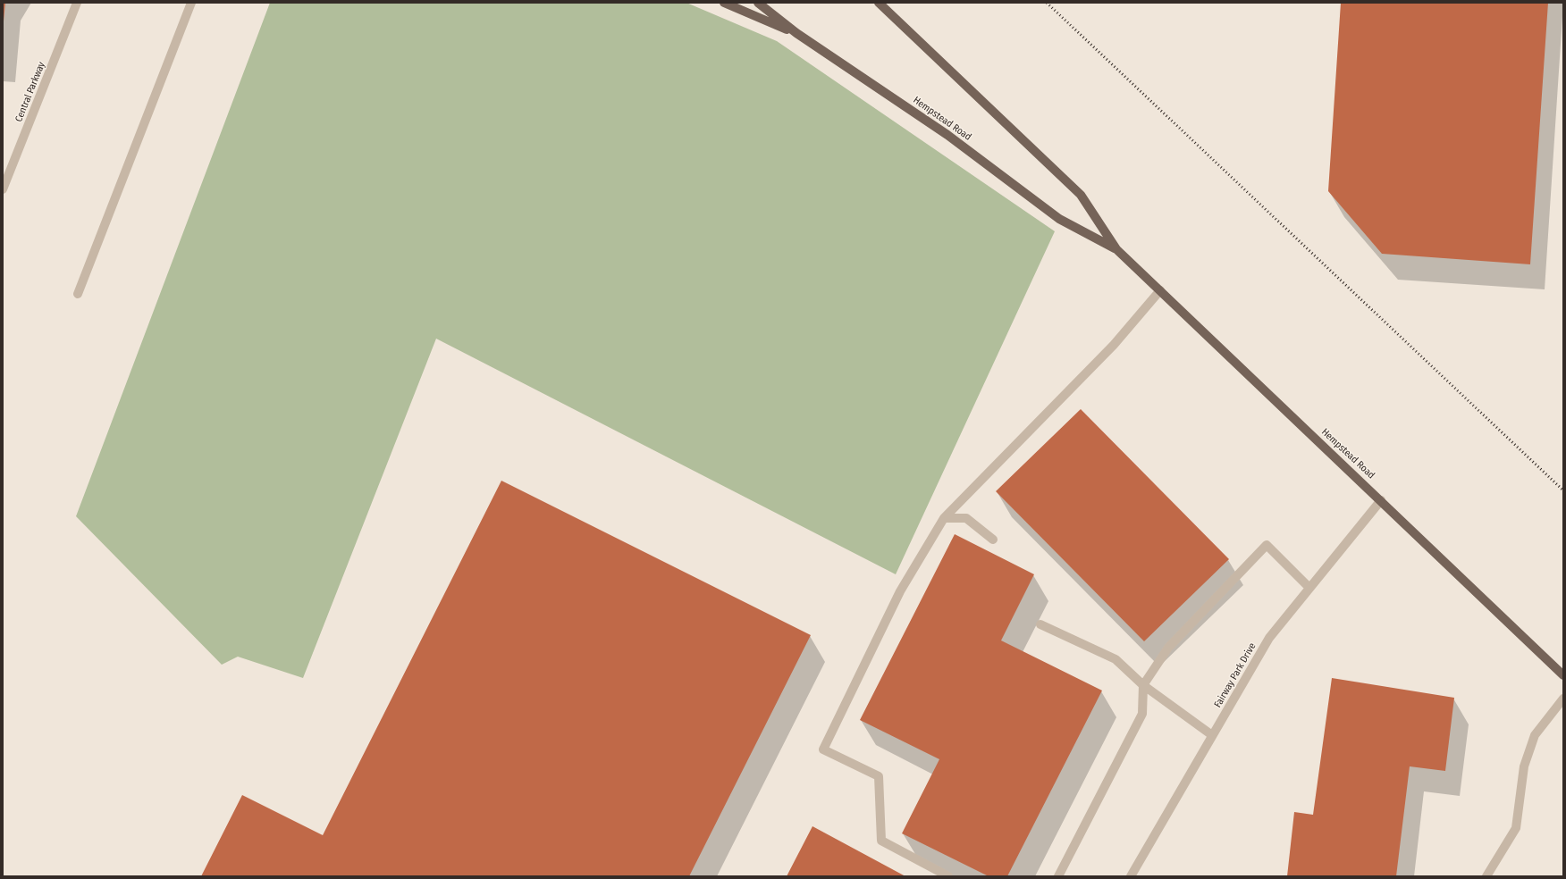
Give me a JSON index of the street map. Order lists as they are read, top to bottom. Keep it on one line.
{"streets":{"main road":["Hempstead Road"],"street":["Central Parkway","Fairway Park Drive"]},"crossings":[["Hempstead Road","Fairway Park Drive"]]}
